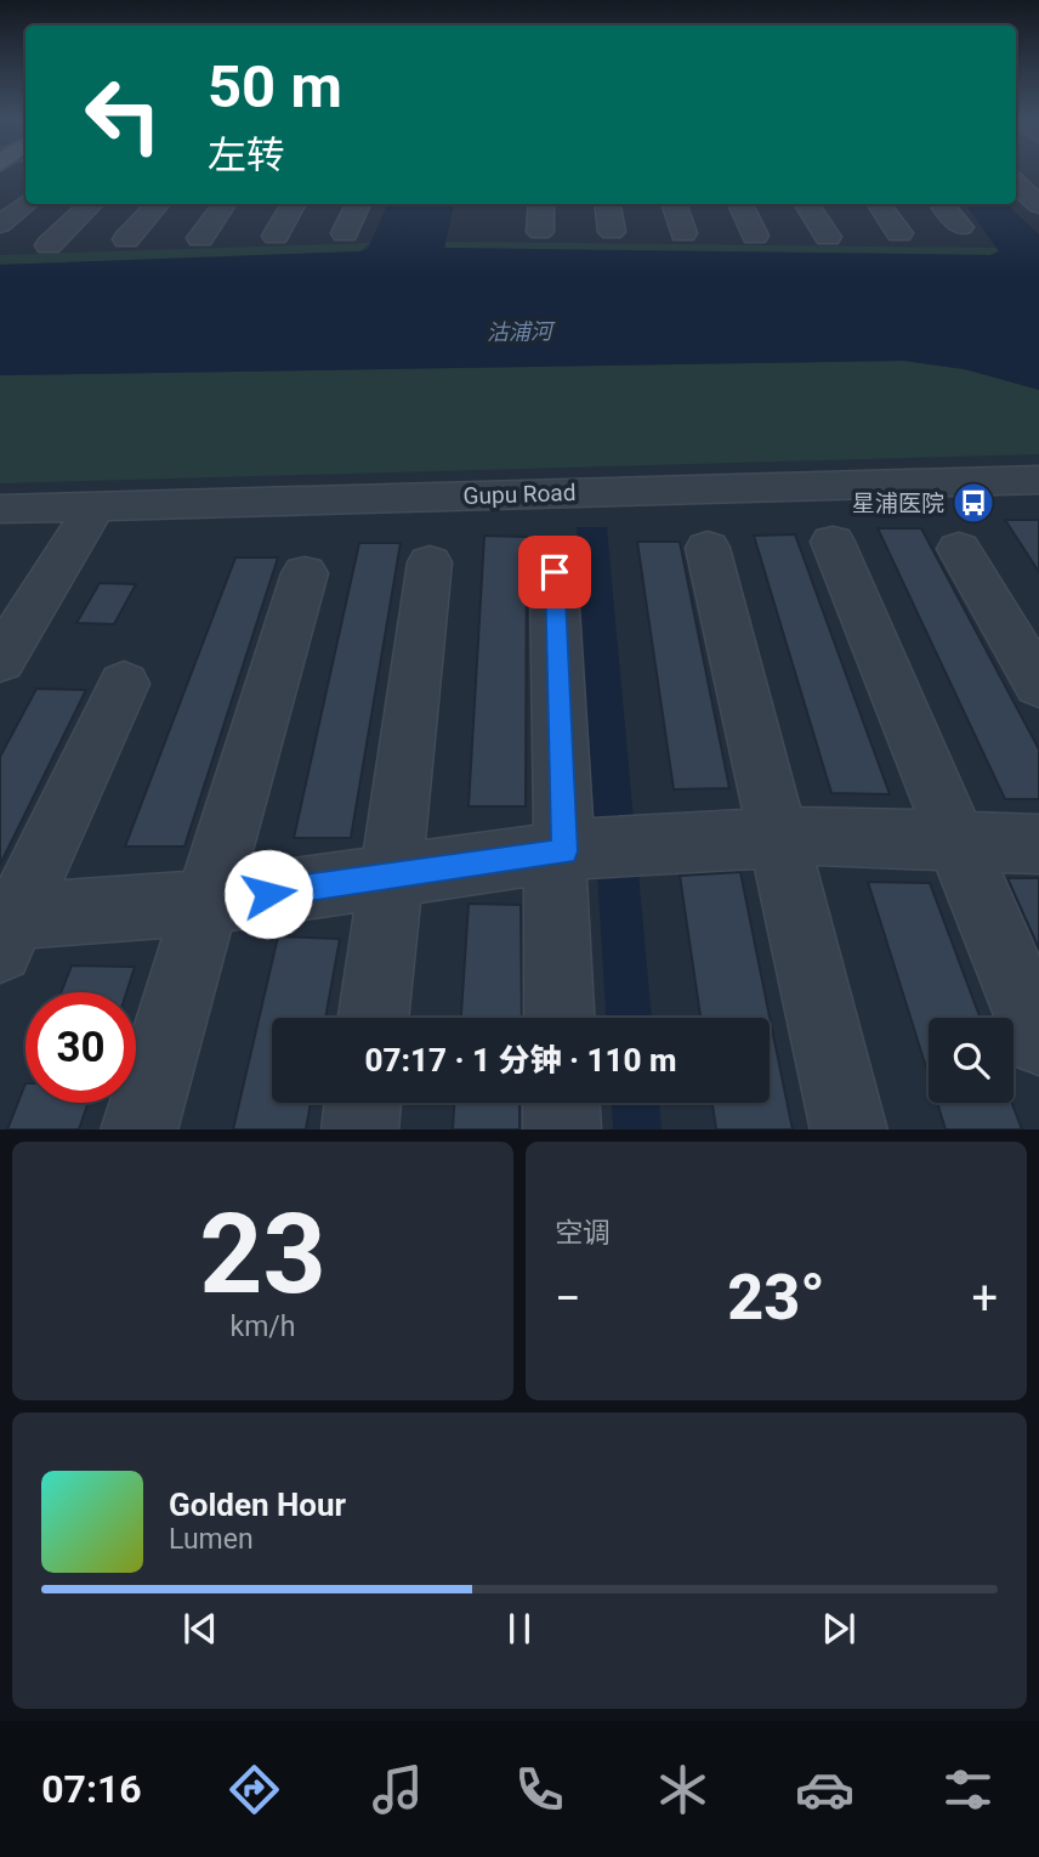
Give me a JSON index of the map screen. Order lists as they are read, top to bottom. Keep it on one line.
{"streets":{"street":["Gupu Road"]},"water":["沽浦河"],"places":{"bus stop":["星浦医院"]},"page":{"turn":["50 m","左转"],"limit":"30","trip":"07:17 · 1 分钟 · 110 m","tile":[["23","km/h"],"空调"],"heat":["−","23°","+"],"song":["Golden Hour","Lumen"],"tabs":"07:16"}}
